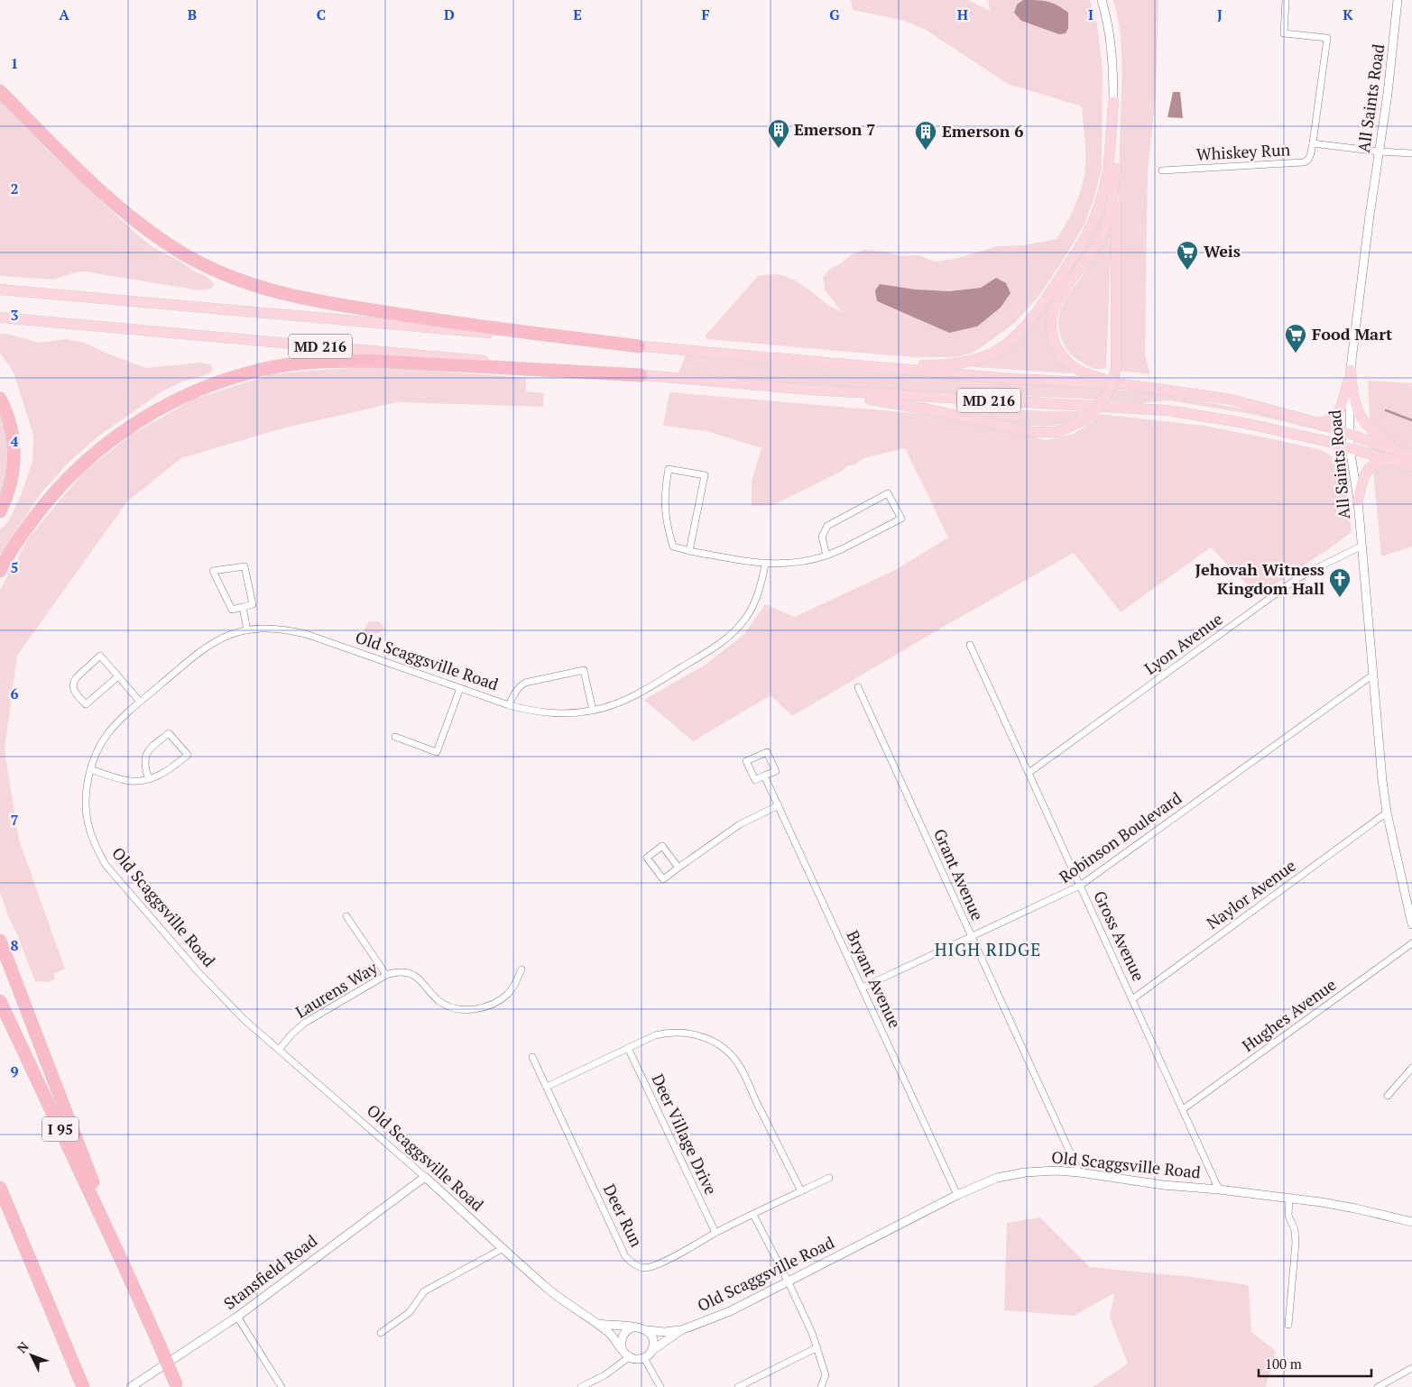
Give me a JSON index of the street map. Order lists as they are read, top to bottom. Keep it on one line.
{"streets":{"highway":["I 95"],"main road":["MD 216"],"street":["All Saints Road","Whiskey Run","Lyon Avenue","Old Scaggsville Road","Robinson Boulevard","Grant Avenue","Naylor Avenue","Gross Avenue","Bryant Avenue","Laurens Way","Hughes Avenue","Deer Village Drive","Deer Run","Stansfield Road"]},"crossings":[["All Saints Road","Whiskey Run"],["All Saints Road","MD 216"],["All Saints Road","Lyon Avenue"],["All Saints Road","Robinson Boulevard"],["All Saints Road","Naylor Avenue"],["Lyon Avenue","Gross Avenue"],["Old Scaggsville Road","Grant Avenue"],["Old Scaggsville Road","Gross Avenue"],["Old Scaggsville Road","Bryant Avenue"],["Old Scaggsville Road","Laurens Way"],["Old Scaggsville Road","Stansfield Road"],["Robinson Boulevard","Grant Avenue"],["Robinson Boulevard","Gross Avenue"],["Robinson Boulevard","Bryant Avenue"],["Naylor Avenue","Gross Avenue"],["Gross Avenue","Hughes Avenue"],["Deer Village Drive","Deer Run"]],"districts":["HIGH RIDGE"],"places":{"building":["Emerson 7","Emerson 6"],"supermarket":["Weis","Food Mart"],"church":["Jehovah Witness Kingdom Hall"]},"scale_bar":"100 m","north":"top left","grid":{"columns":["A","B","C","D","E","F","G","H","I","J","K"],"rows":["1","2","3","4","5","6","7","8","9"]}}
